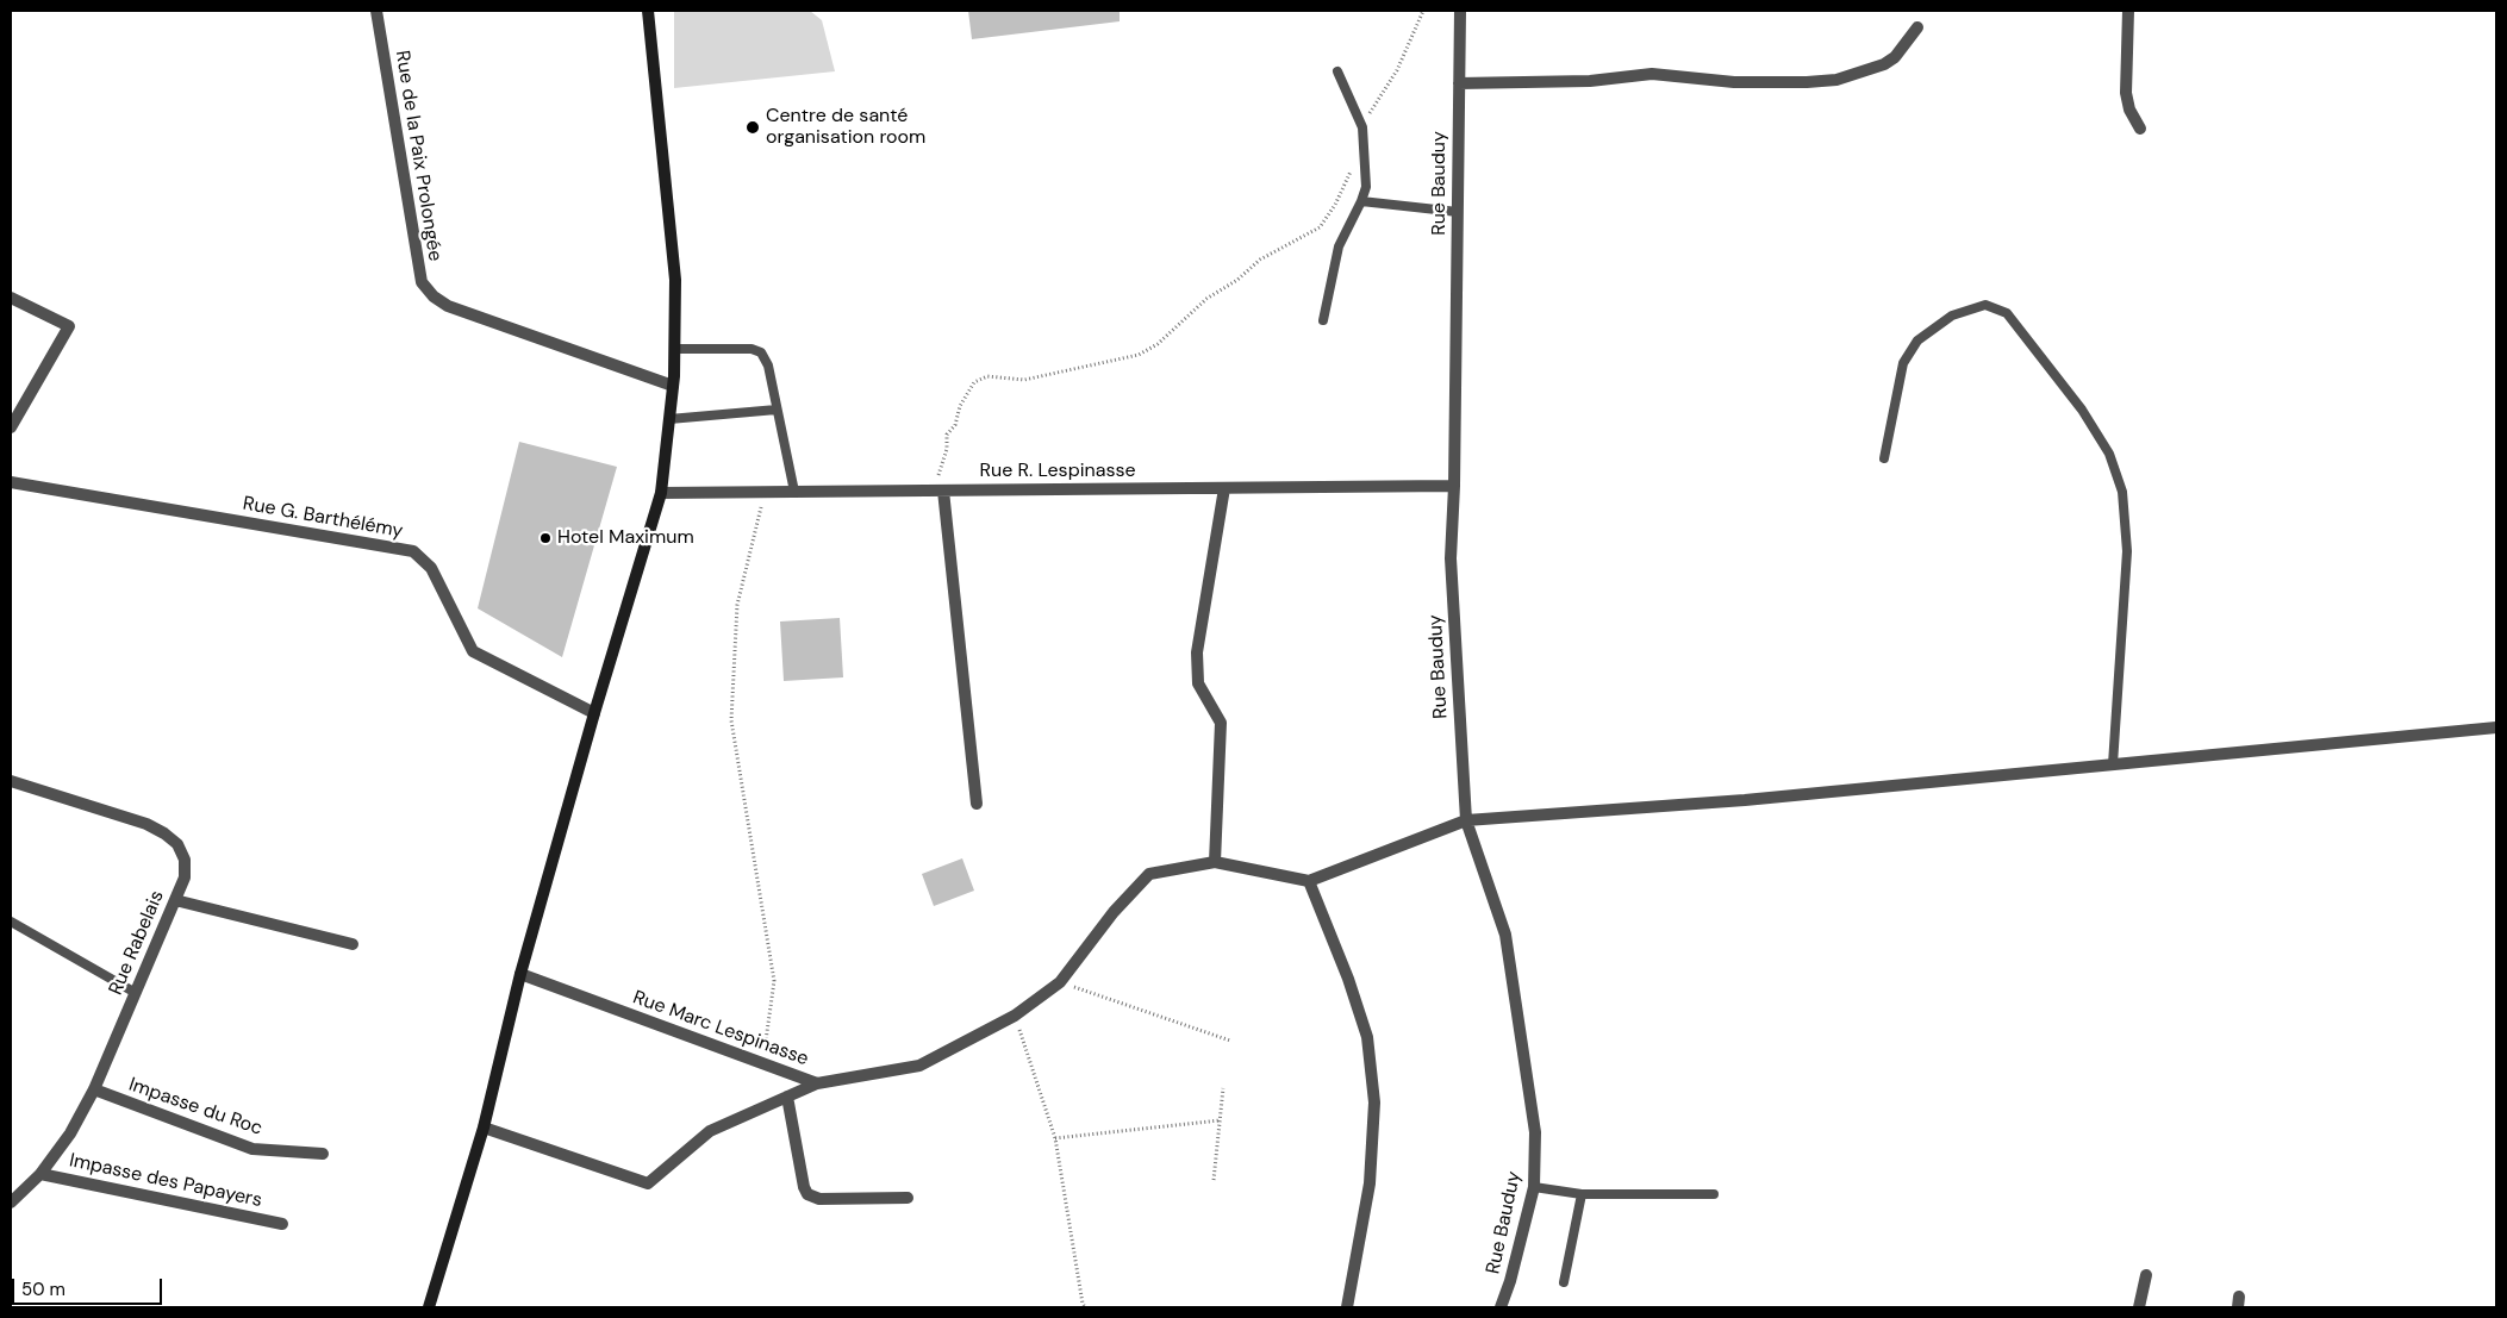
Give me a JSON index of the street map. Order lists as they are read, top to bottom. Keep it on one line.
{"streets":{"street":["Rue de la Paix Prolongée","Rue Bauduy","Rue R. Lespinasse","Rue G. Barthélémy","Rue Rabelais","Rue Marc Lespinasse","Impasse du Roc","Impasse des Papayers"]},"crossings":[["Rue Bauduy","Rue R. Lespinasse"],["Rue Rabelais","Impasse du Roc"],["Rue Rabelais","Impasse des Papayers"]],"places":["Centre de santé organisation room","Hotel Maximum"],"scale_bar":"50 m"}
